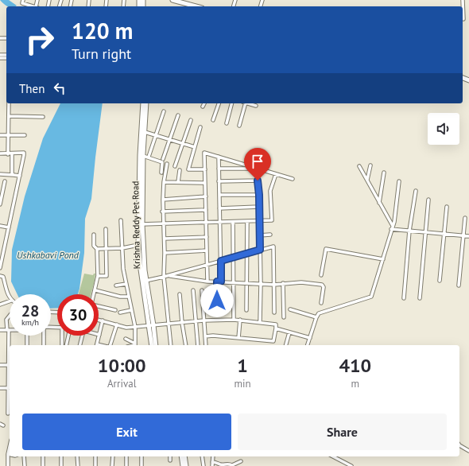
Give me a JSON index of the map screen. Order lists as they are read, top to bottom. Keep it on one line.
{"streets":{"main road":["Krishna Reddy Pet Road"]},"water":["Ushkabavi Pond"],"page":{"turn":["120 m","Turn right"],"then":"Then","speed":"28 km/h","limit":"30","eta":["10:00","Arrival","1","min","410","m"],"buttons":["Exit","Share"]}}
